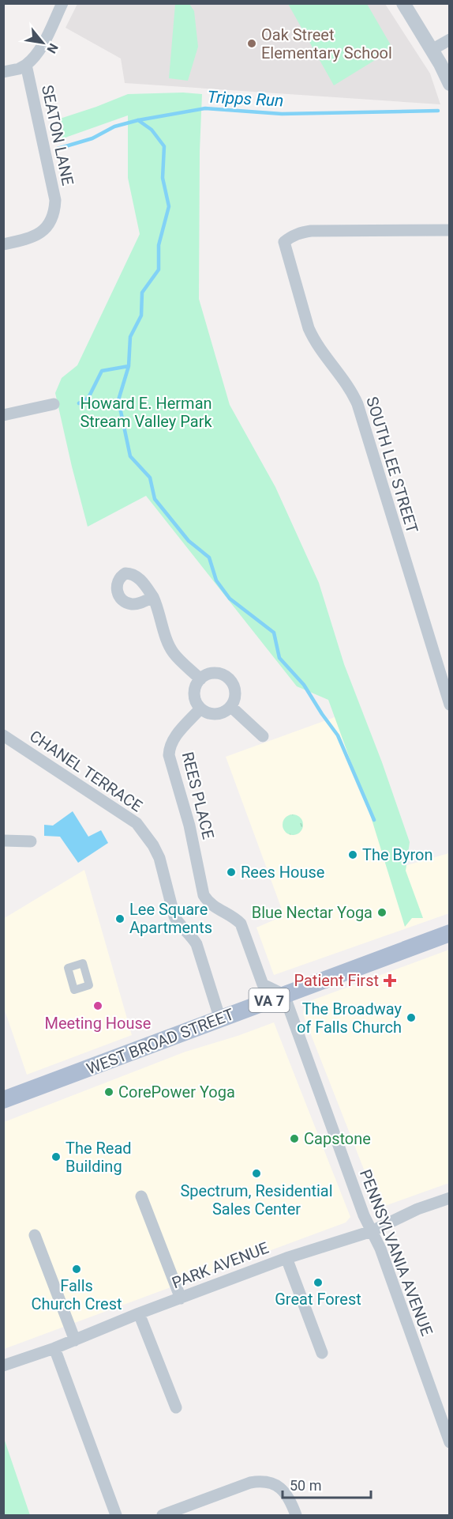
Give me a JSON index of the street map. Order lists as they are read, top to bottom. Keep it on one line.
{"streets":{"main road":["VA 7","WEST BROAD STREET"],"street":["SEATON LANE","SOUTH LEE STREET","CHANEL TERRACE","REES PLACE","PENNSYLVANIA AVENUE","PARK AVENUE"]},"crossings":[["CHANEL TERRACE","WEST BROAD STREET"],["REES PLACE","WEST BROAD STREET"],["REES PLACE","PENNSYLVANIA AVENUE"],["WEST BROAD STREET","PENNSYLVANIA AVENUE"],["PENNSYLVANIA AVENUE","PARK AVENUE"]],"water":["Tripps Run"],"parks":["Howard E. Herman Stream Valley Park"],"places":{"other":["Oak Street Elementary School","The Byron","Rees House","Blue Nectar Yoga","Lee Square Apartments","Meeting House","The Broadway of Falls Church","CorePower Yoga","Capstone","The Read Building","Spectrum, Residential Sales Center","Falls Church Crest","Great Forest"],"health":["Patient First"]},"scale_bar":"50 m","north":"bottom right"}
